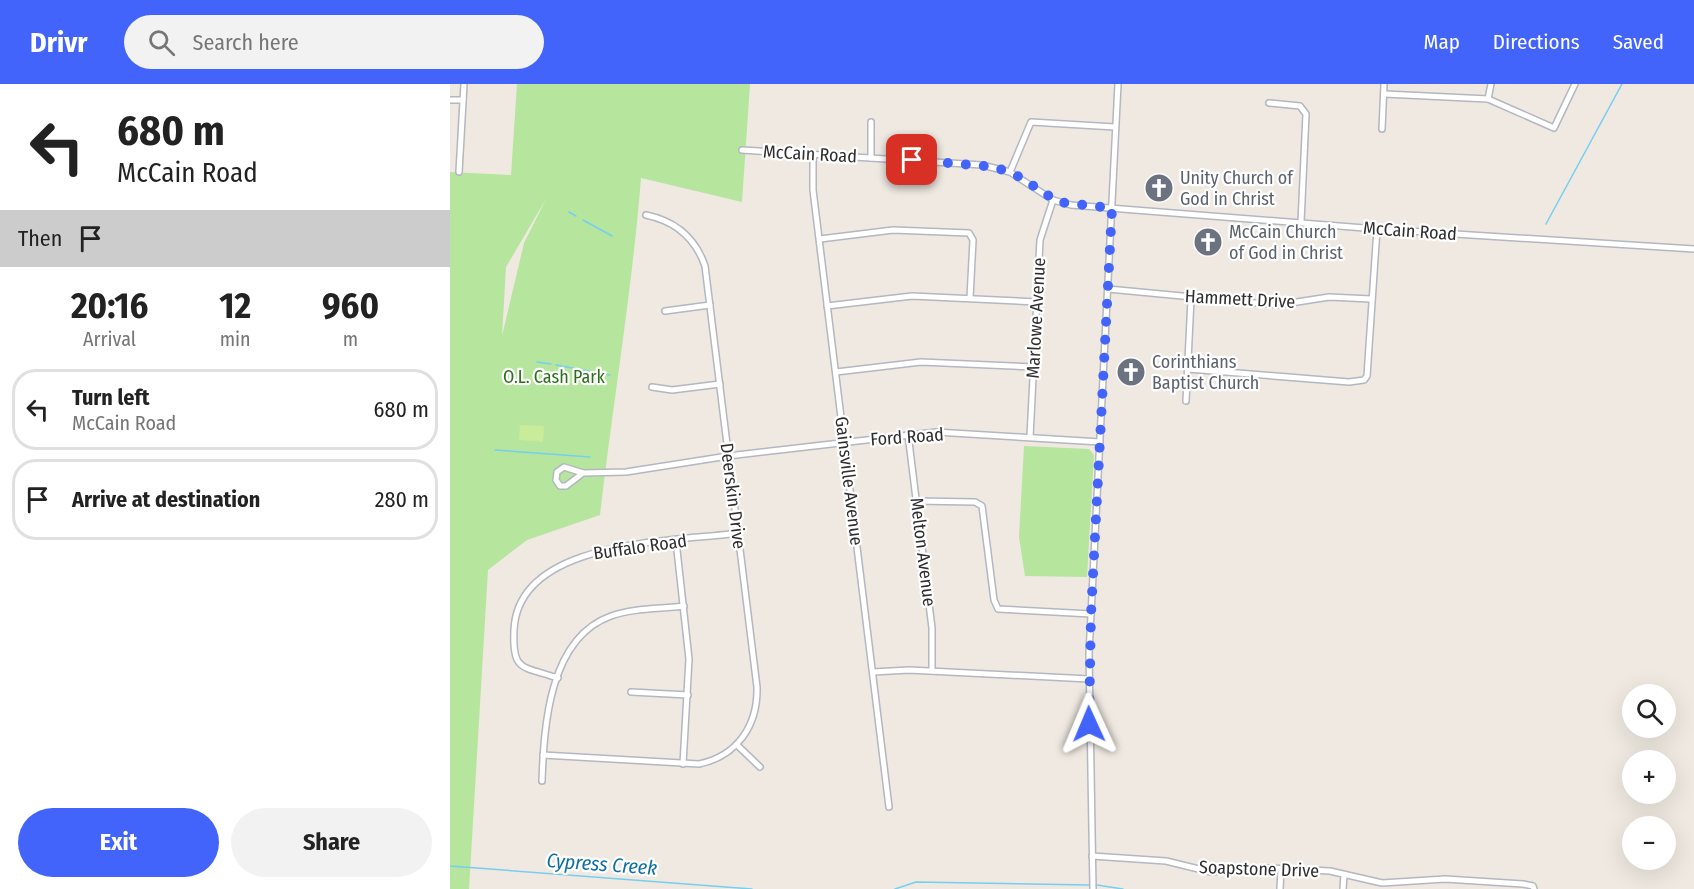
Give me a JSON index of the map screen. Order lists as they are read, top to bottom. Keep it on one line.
{"streets":{"street":["McCain Road","Hammett Drive","Marlowe Avenue","Ford Road","Gainsville Avenue","Deerskin Drive","Buffalo Road","Melton Avenue","Soapstone Drive"]},"crossings":[["McCain Road","Marlowe Avenue"],["McCain Road","Gainsville Avenue"],["Marlowe Avenue","Ford Road"],["Ford Road","Gainsville Avenue"],["Ford Road","Deerskin Drive"],["Ford Road","Melton Avenue"],["Deerskin Drive","Buffalo Road"]],"water":["Cypress Creek"],"parks":["O.L. Cash Park"],"places":{"church":["Unity Church of God in Christ","McCain Church of God in Christ","Corinthians Baptist Church"]},"page":{"header":"Drivr","search":"Search here","nav":["Map","Directions","Saved"],"turn":["680 m","McCain Road"],"then":"Then","eta":["20:16","Arrival","12","min","960","m"],"list":[{"name":"Turn left","note":"McCain Road","value":"680 m"},{"name":"Arrive at destination","value":"280 m"}],"map_buttons":["+","−"],"buttons":["Exit","Share"]}}
